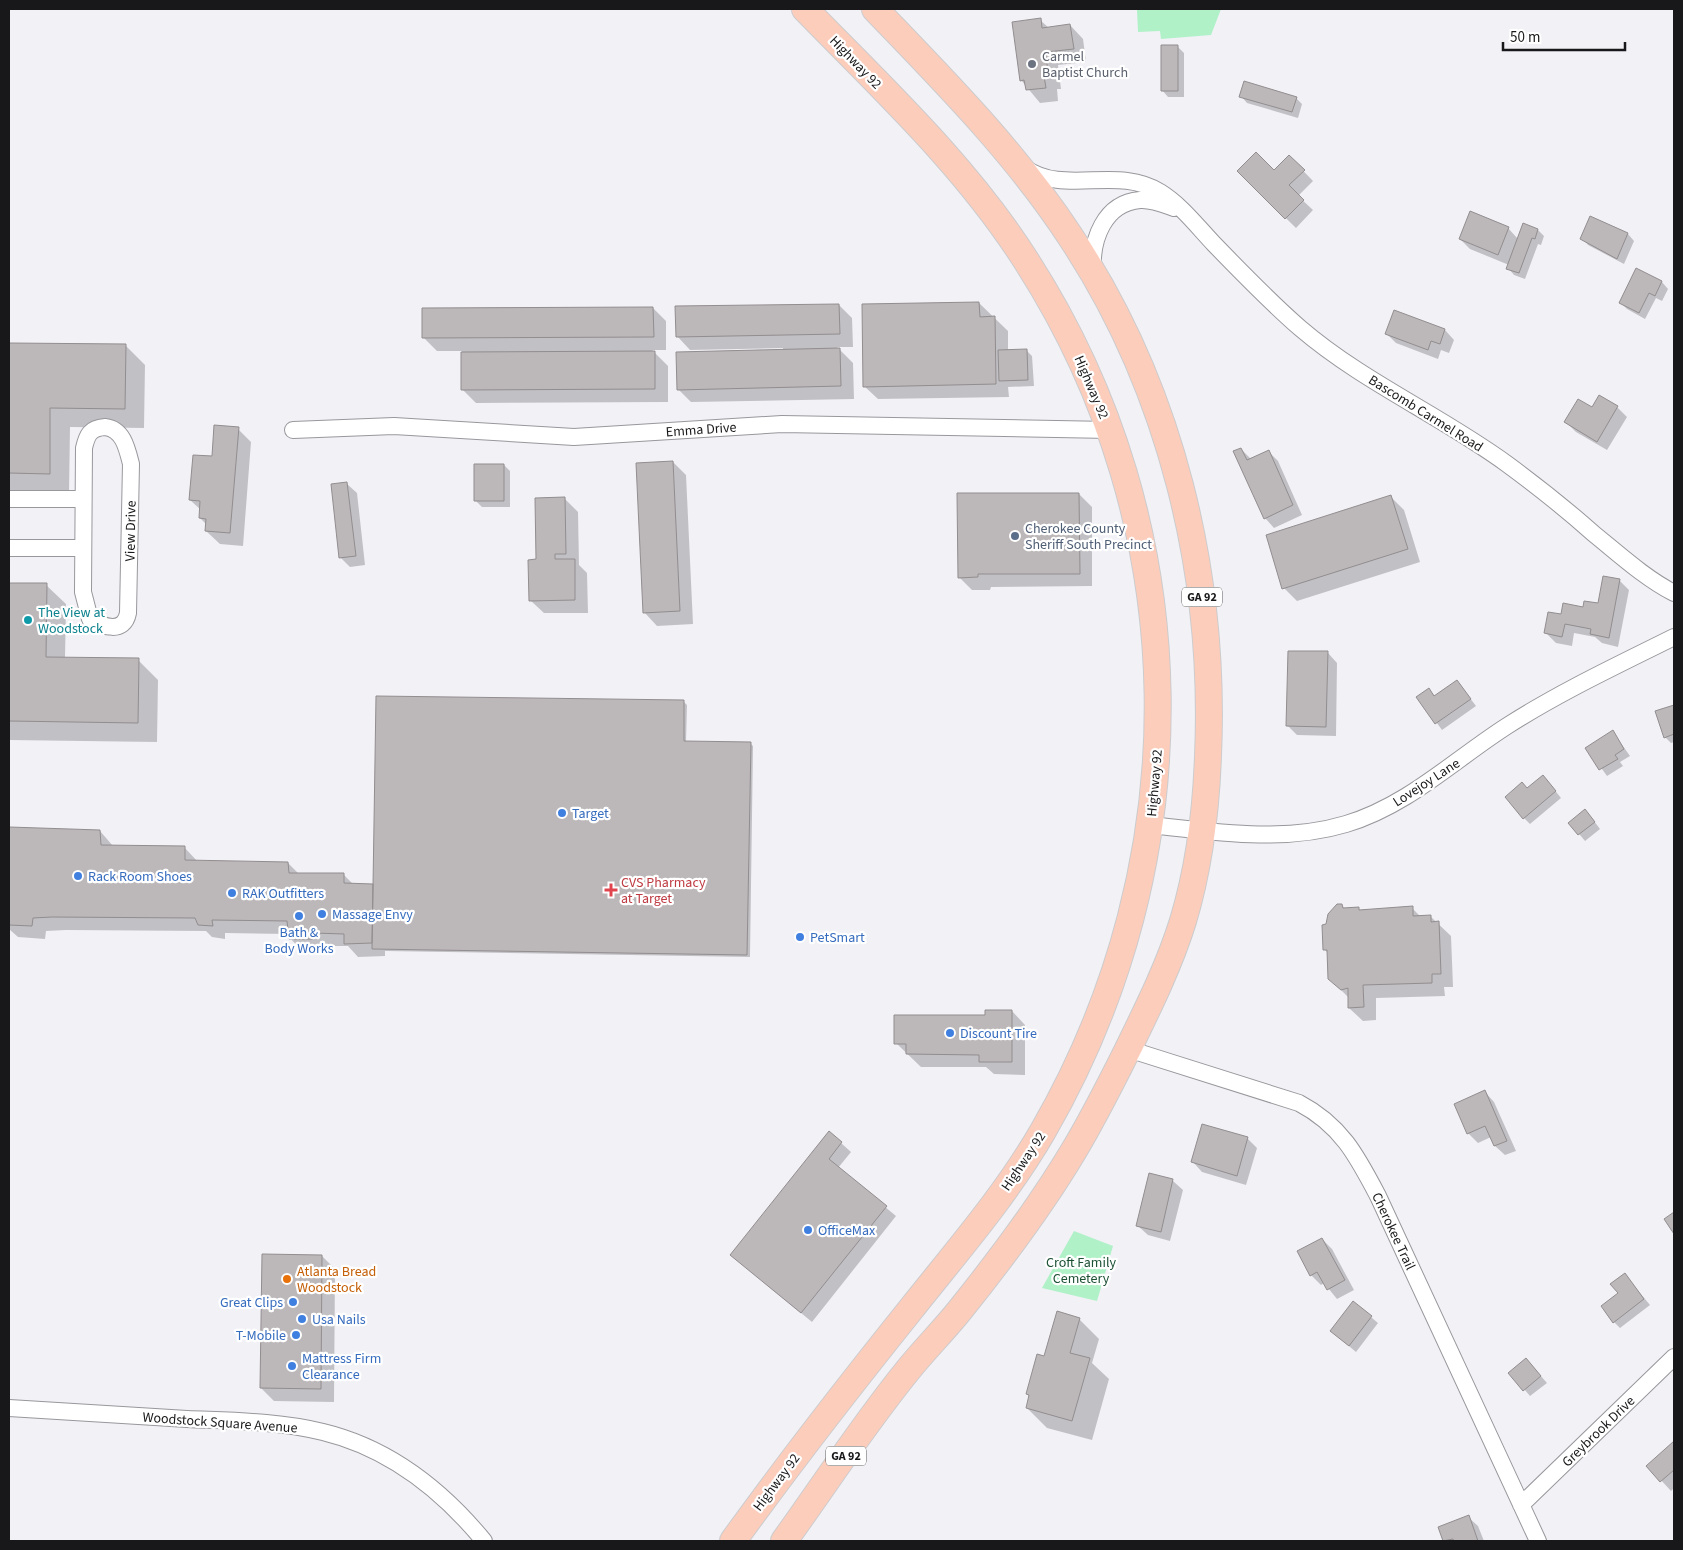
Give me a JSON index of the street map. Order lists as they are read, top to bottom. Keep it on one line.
{"streets":{"main road":["Highway 92","GA 92"],"street":["Bascomb Carmel Road","Emma Drive","View Drive","Lovejoy Lane","Cherokee Trail","Woodstock Square Avenue","Greybrook Drive"]},"crossings":[["Highway 92","Emma Drive"],["Highway 92","Lovejoy Lane"],["Bascomb Carmel Road","GA 92"],["GA 92","Lovejoy Lane"],["GA 92","Cherokee Trail"],["Cherokee Trail","Greybrook Drive"]],"parks":["Croft Family Cemetery"],"places":{"other":["Carmel Baptist Church","Cherokee County Sheriff South Precinct","The View at Woodstock","Target","Rack Room Shoes","RAK Outfitters","Massage Envy","Bath & Body Works","PetSmart","Discount Tire","OfficeMax","Atlanta Bread Woodstock","Great Clips","Usa Nails","T-Mobile","Mattress Firm Clearance"],"health":["CVS Pharmacy at Target"]},"scale_bar":"50 m"}
